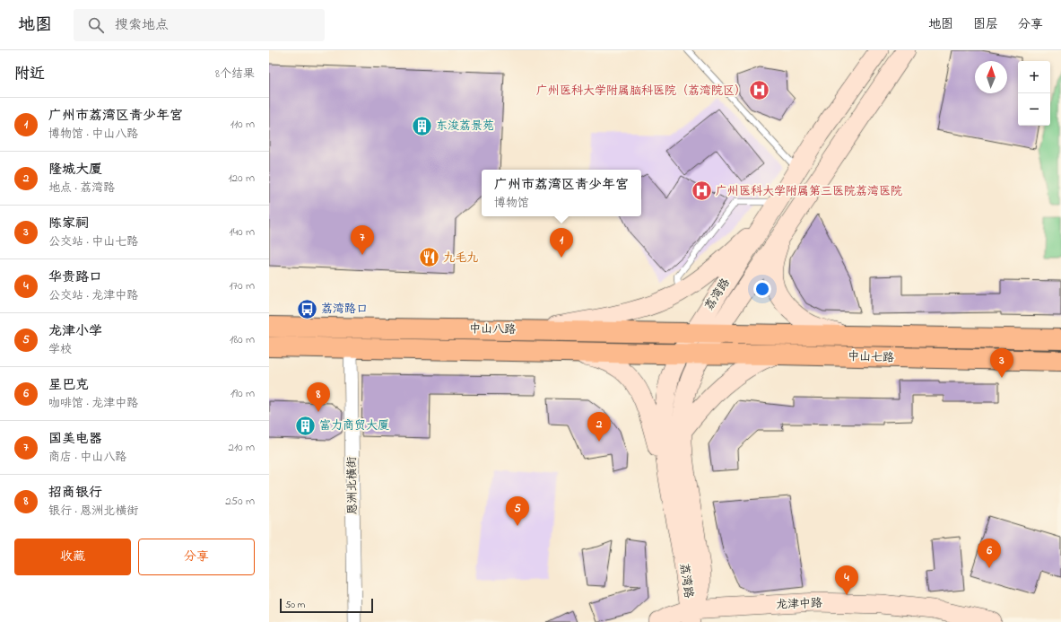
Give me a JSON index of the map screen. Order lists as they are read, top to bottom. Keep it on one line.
{"streets":{"main road":["荔湾路","中山八路","中山七路","龙津中路"],"street":["恩洲北横街"]},"crossings":[["荔湾路","中山八路"],["荔湾路","中山七路"],["荔湾路","龙津中路"],["中山八路","中山七路"],["中山八路","恩洲北横街"]],"places":{"hospital":["广州医科大学附属脑科医院（荔湾院区）","广州医科大学附属第三医院荔湾医院"],"building":["东浚荔景苑","富力商贸大厦"],"restaurant":["九毛九"],"bus stop":["荔湾路口"]},"scale_bar":"50 m","north":"top","page":{"header":"地图","search":"搜索地点","nav":["地图","图层","分享"],"heading":["附近","8个结果"],"map_buttons":["+","−"],"list":[{"mark":"1","name":"广州市荔湾区青少年宫","note":"博物馆 · 中山八路","value":"110 m"},{"mark":"2","name":"隆城大厦","note":"地点 · 荔湾路","value":"120 m"},{"mark":"3","name":"陈家祠","note":"公交站 · 中山七路","value":"140 m"},{"mark":"4","name":"华贵路口","note":"公交站 · 龙津中路","value":"170 m"},{"mark":"5","name":"龙津小学","note":"学校","value":"180 m"},{"mark":"6","name":"星巴克","note":"咖啡馆 · 龙津中路","value":"190 m"},{"mark":"7","name":"国美电器","note":"商店 · 中山八路","value":"210 m"},{"mark":"8","name":"招商银行","note":"银行 · 恩洲北横街","value":"250 m"}],"popup":["广州市荔湾区青少年宫","博物馆"],"pins":["7","1","3","8","2","5","6","4"],"buttons":["收藏","分享"],"scale":"50 m"}}
